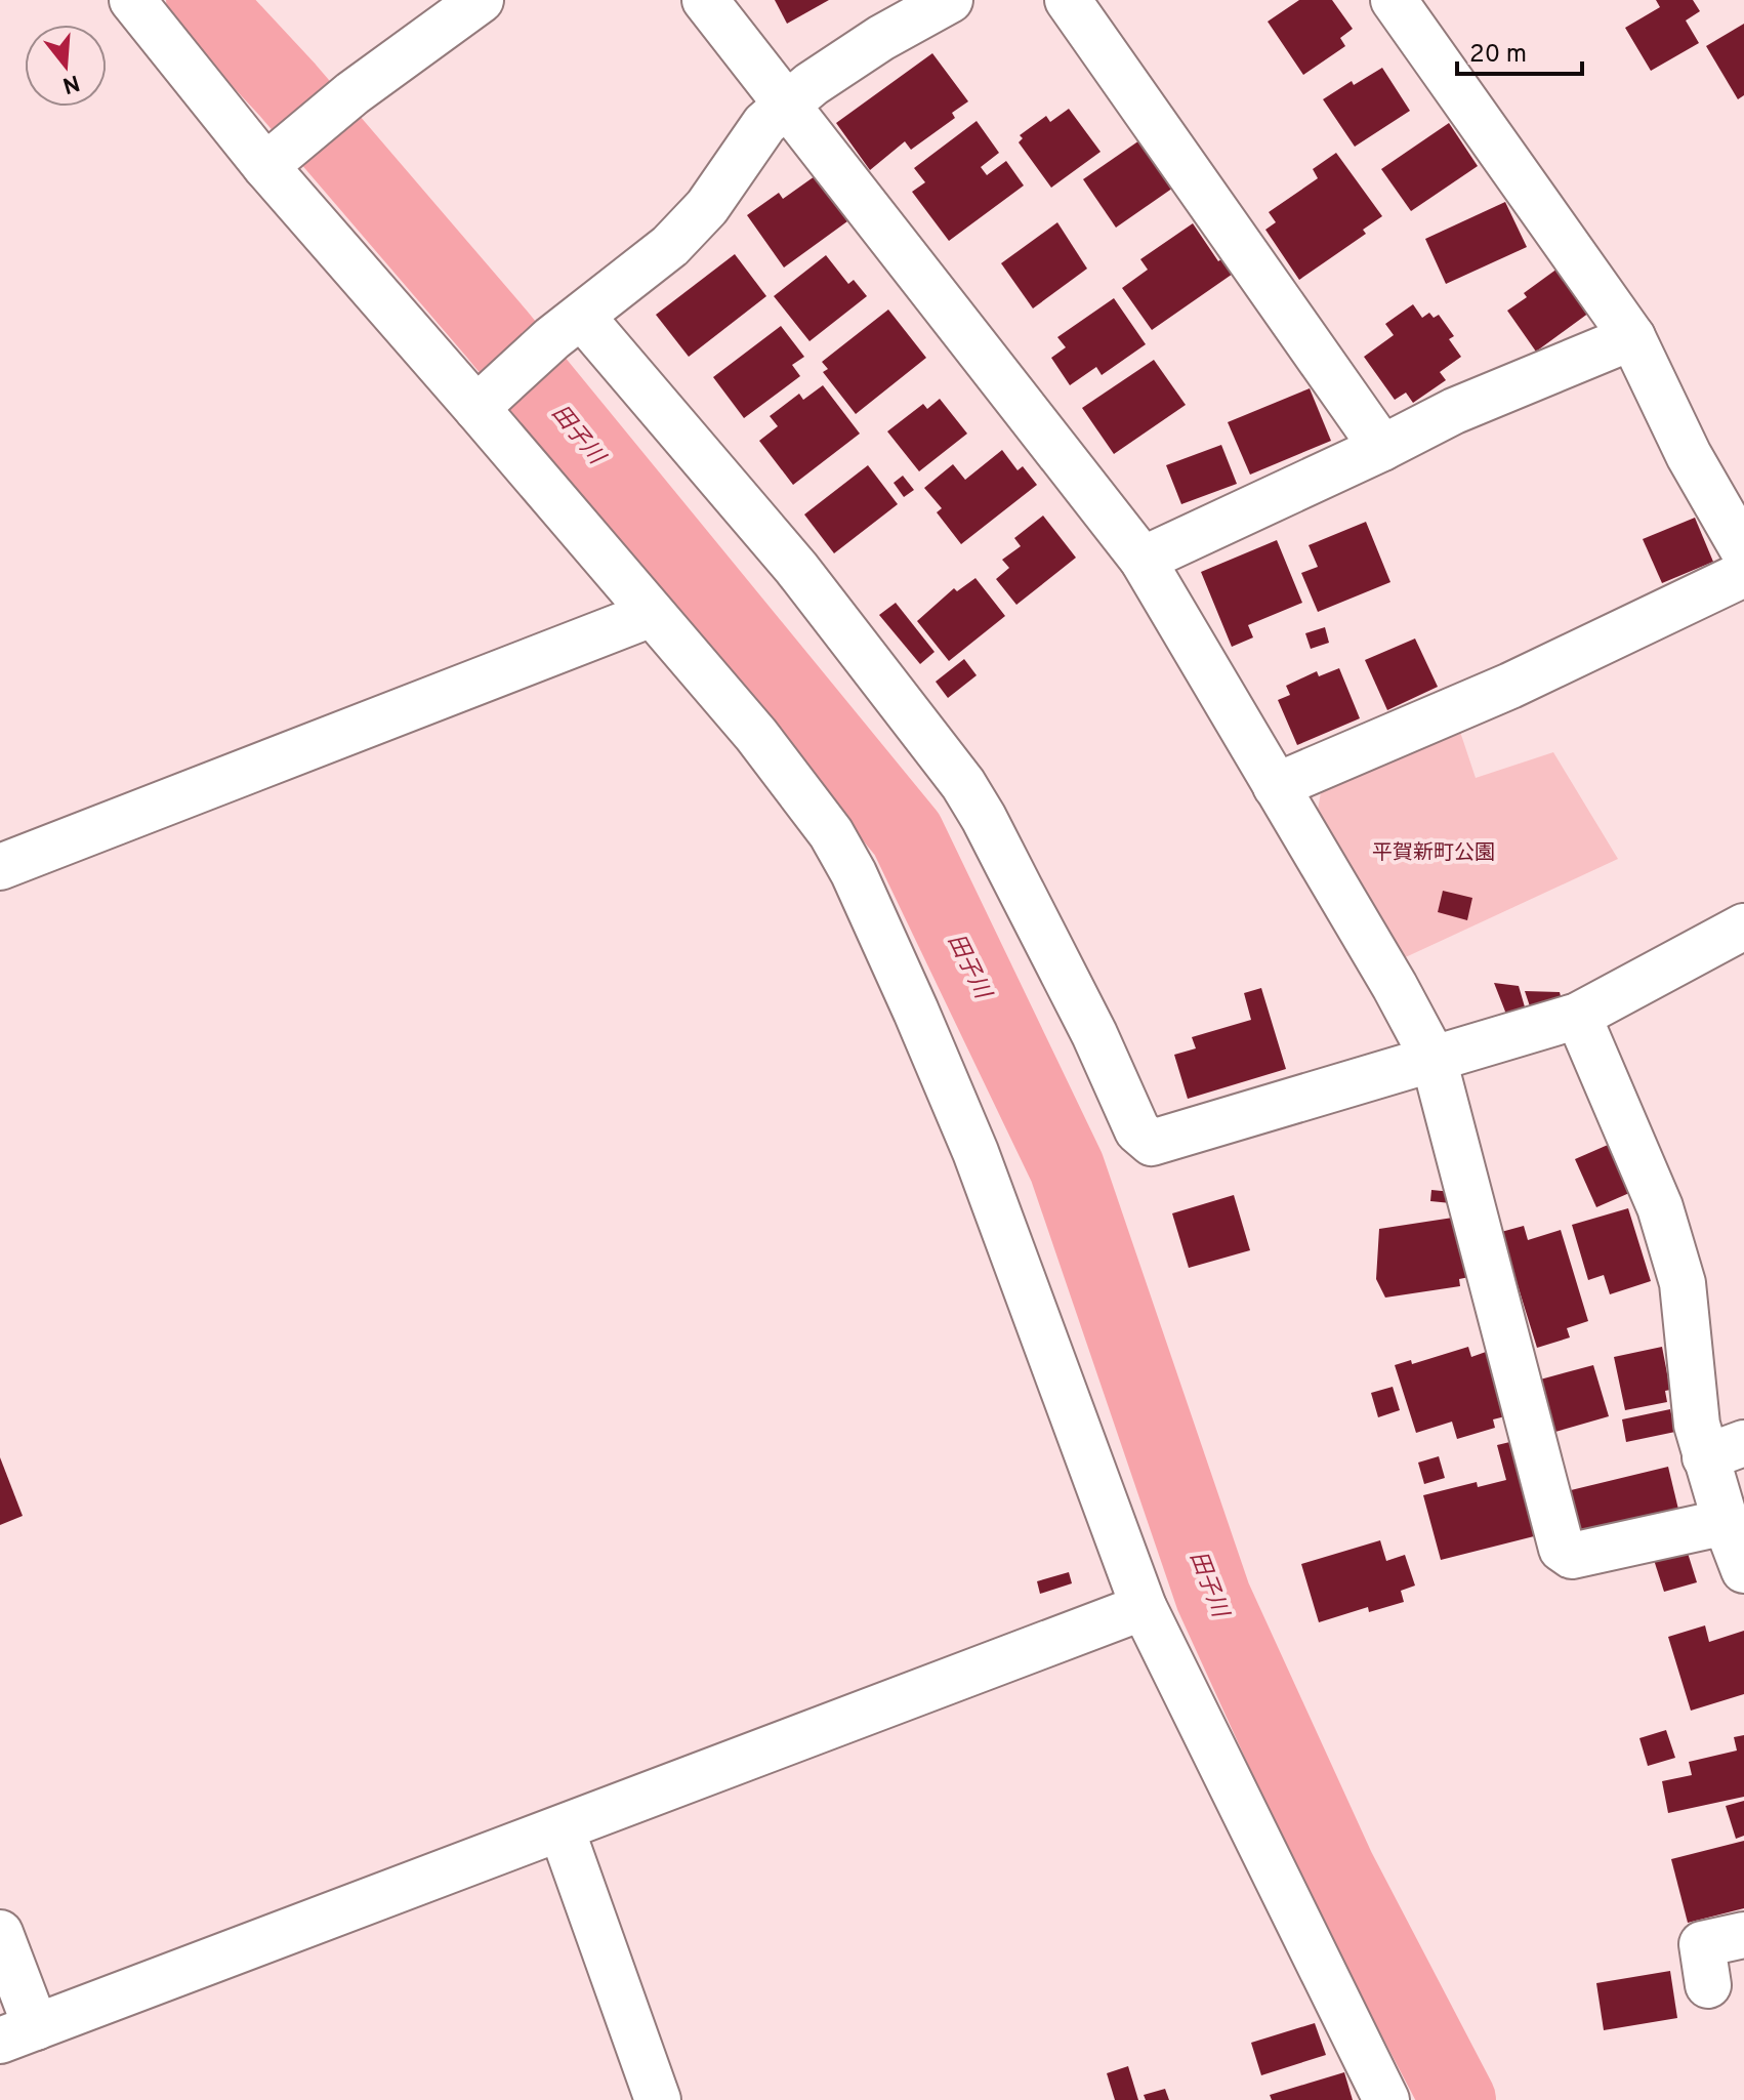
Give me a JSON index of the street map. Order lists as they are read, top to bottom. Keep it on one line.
{"water":["田子川"],"parks":["平賀新町公園"],"scale_bar":"20 m","north":"bottom"}
